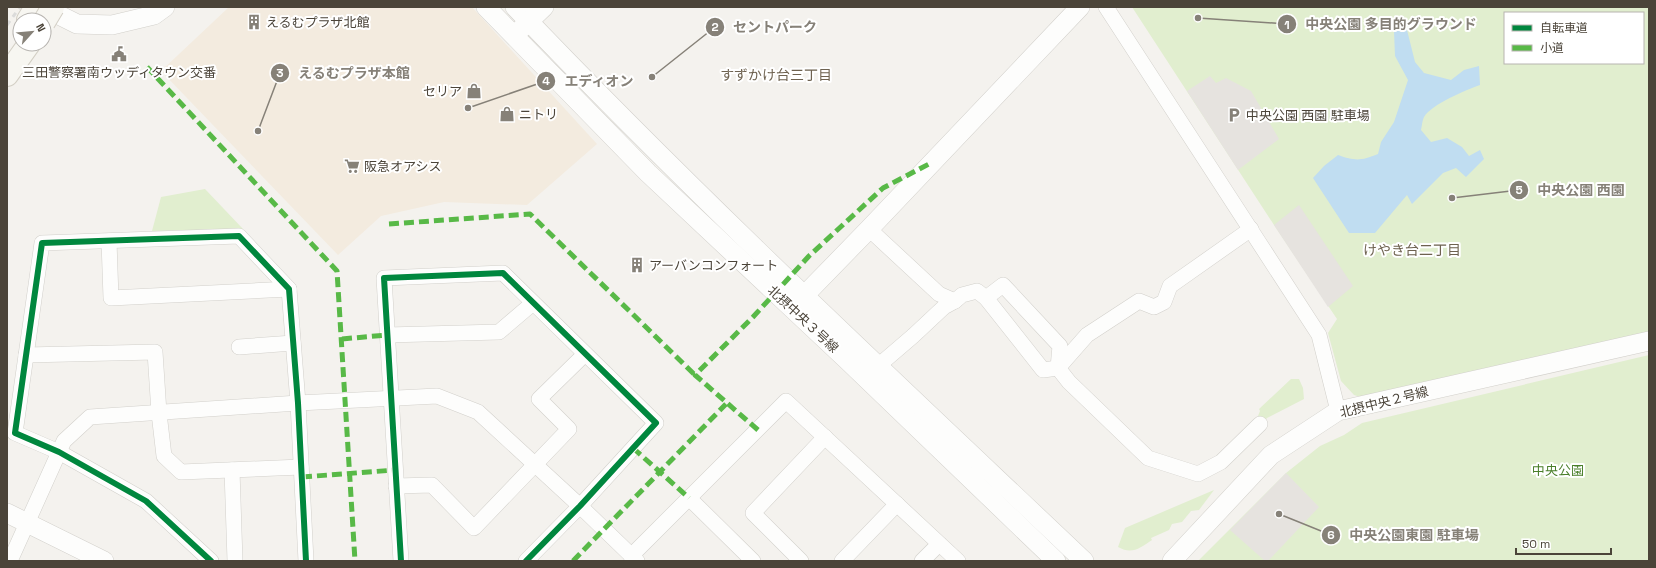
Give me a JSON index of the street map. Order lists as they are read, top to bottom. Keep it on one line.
{"streets":{"street":["北摂中央３号線","北摂中央２号線"]},"districts":["すずかけ台三丁目","けやき台二丁目"],"parks":["中央公園"],"places":{"other":["中央公園 多目的グラウンド","セントパーク","エディオン","えるむプラザ本館","中央公園 西園","中央公園東園 駐車場"],"building":["えるむプラザ北館","アーバンコンフォート"],"public building":["三田警察署南ウッディタウン交番"],"shop":["セリア","ニトリ"],"parking":["中央公園 西園 駐車場"],"supermarket":["阪急オアシス"]},"legend":["自転車道","小道"],"scale_bar":"50 m","north":"top right"}
